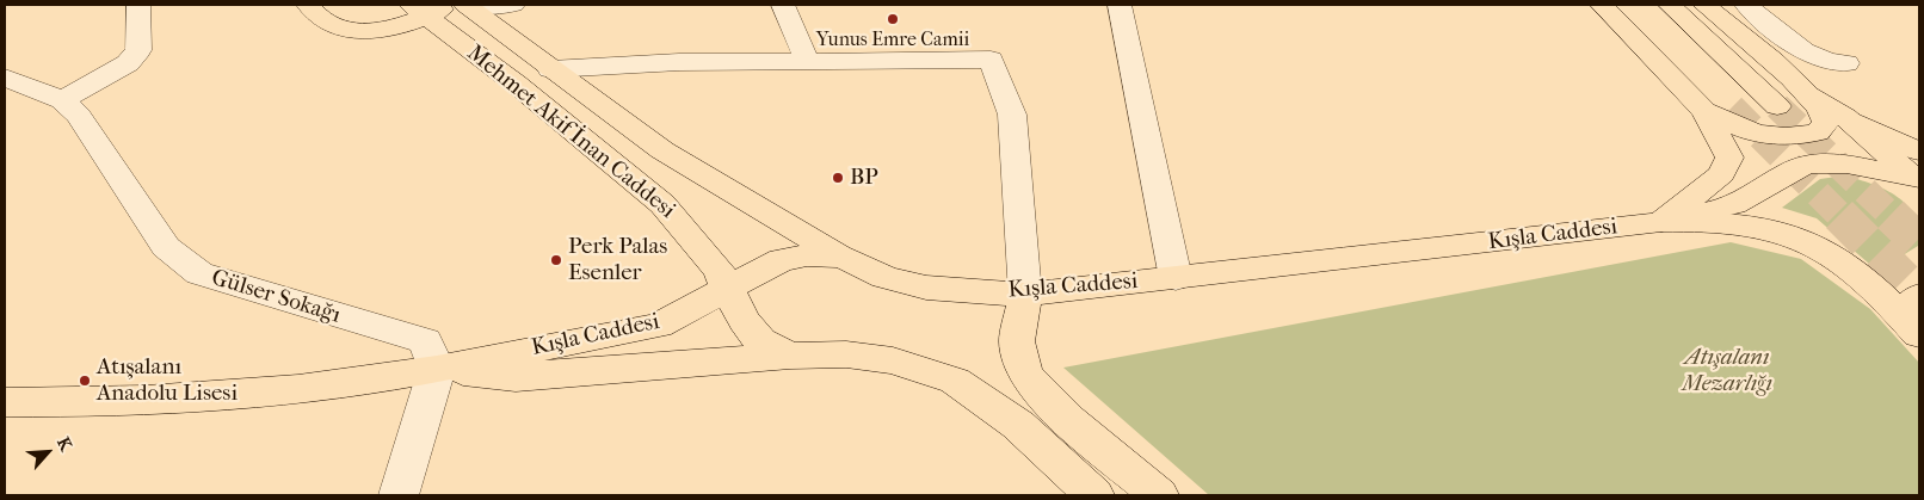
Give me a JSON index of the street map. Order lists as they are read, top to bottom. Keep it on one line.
{"streets":{"main road":["Mehmet Akif İnan Caddesi","Kışla Caddesi"],"street":["Gülser Sokağı"]},"crossings":[["Mehmet Akif İnan Caddesi","Kışla Caddesi"],["Kışla Caddesi","Gülser Sokağı"]],"parks":["Atışalanı Mezarlığı"],"places":["Yunus Emre Camii","BP","Perk Palas Esenler","Atışalanı Anadolu Lisesi"],"north":"top right"}
